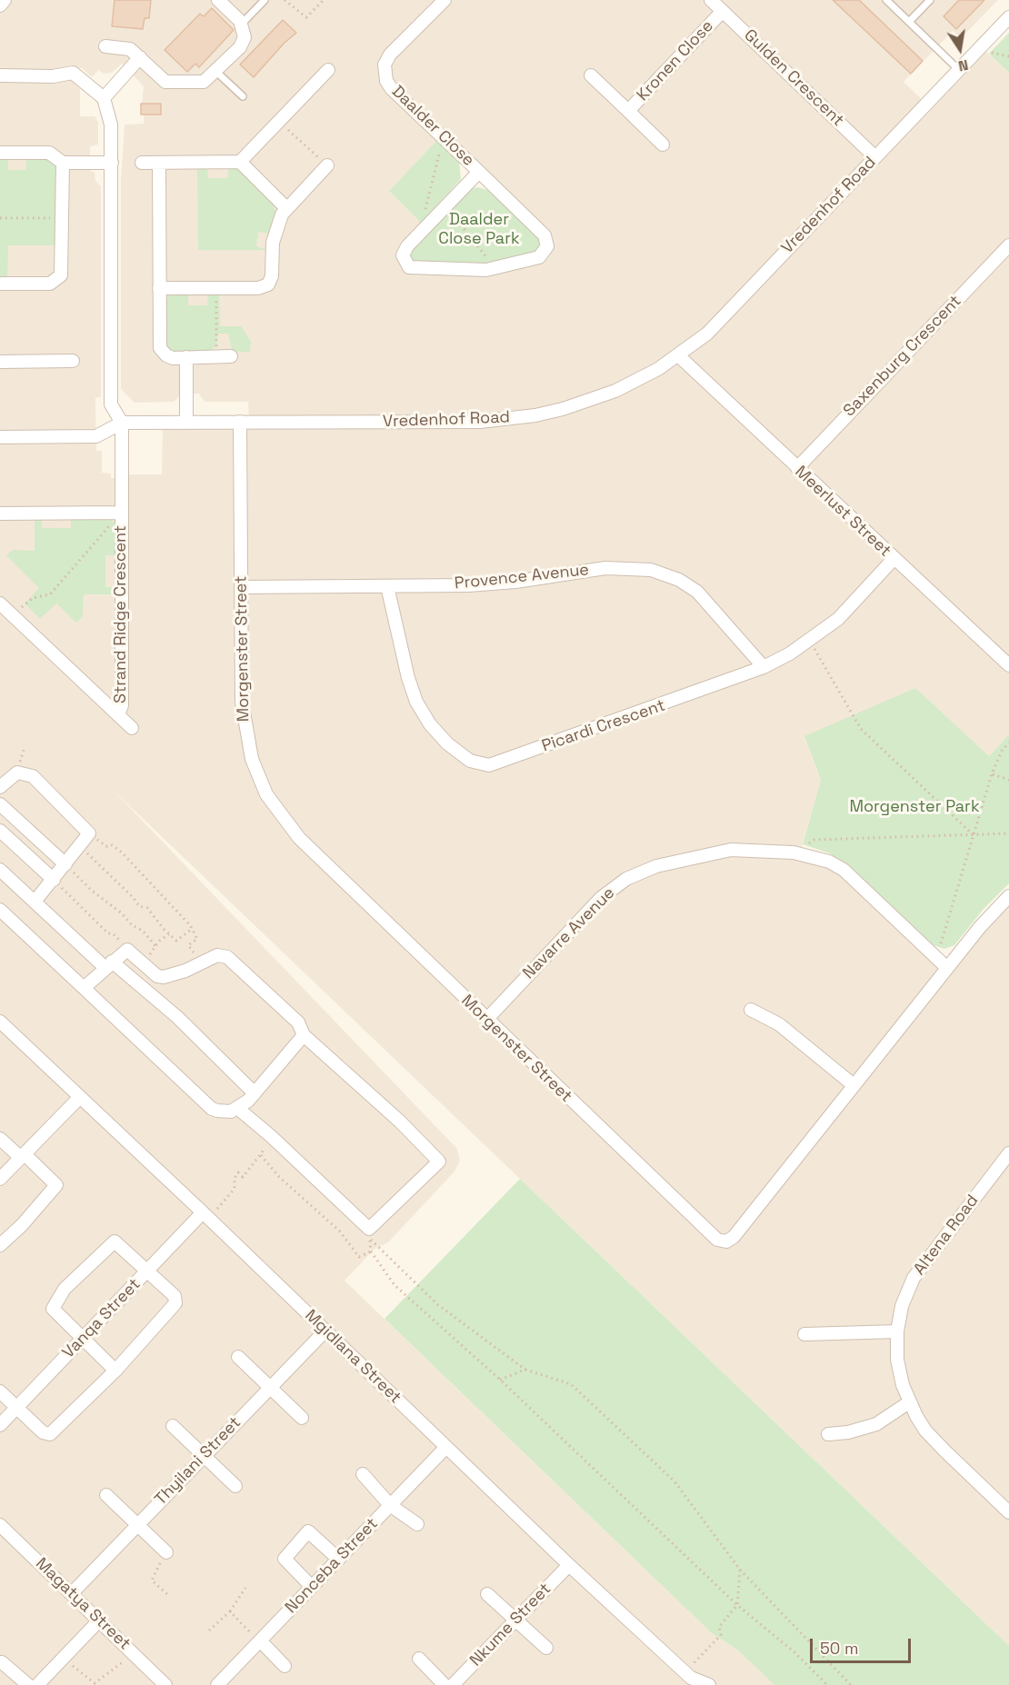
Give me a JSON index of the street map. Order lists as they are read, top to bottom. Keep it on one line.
{"streets":{"street":["Kronen Close","Gulden Crescent","Daalder Close","Vredenhof Road","Saxenburg Crescent","Meerlust Street","Provence Avenue","Strand Ridge Crescent","Morgenster Street","Picardi Crescent","Navarre Avenue","Altena Road","Vanqa Street","Mgidlana Street","Thyilani Street","Nonceba Street","Magatya Street","Nkume Street"]},"crossings":[["Kronen Close","Gulden Crescent"],["Gulden Crescent","Vredenhof Road"],["Vredenhof Road","Meerlust Street"],["Vredenhof Road","Strand Ridge Crescent"],["Vredenhof Road","Morgenster Street"],["Saxenburg Crescent","Meerlust Street"],["Meerlust Street","Picardi Crescent"],["Provence Avenue","Morgenster Street"],["Provence Avenue","Picardi Crescent"],["Morgenster Street","Navarre Avenue"],["Vanqa Street","Mgidlana Street"],["Mgidlana Street","Thyilani Street"],["Mgidlana Street","Nonceba Street"],["Mgidlana Street","Nkume Street"],["Thyilani Street","Magatya Street"]],"parks":["Daalder Close Park","Morgenster Park"],"scale_bar":"50 m","north":"bottom"}
